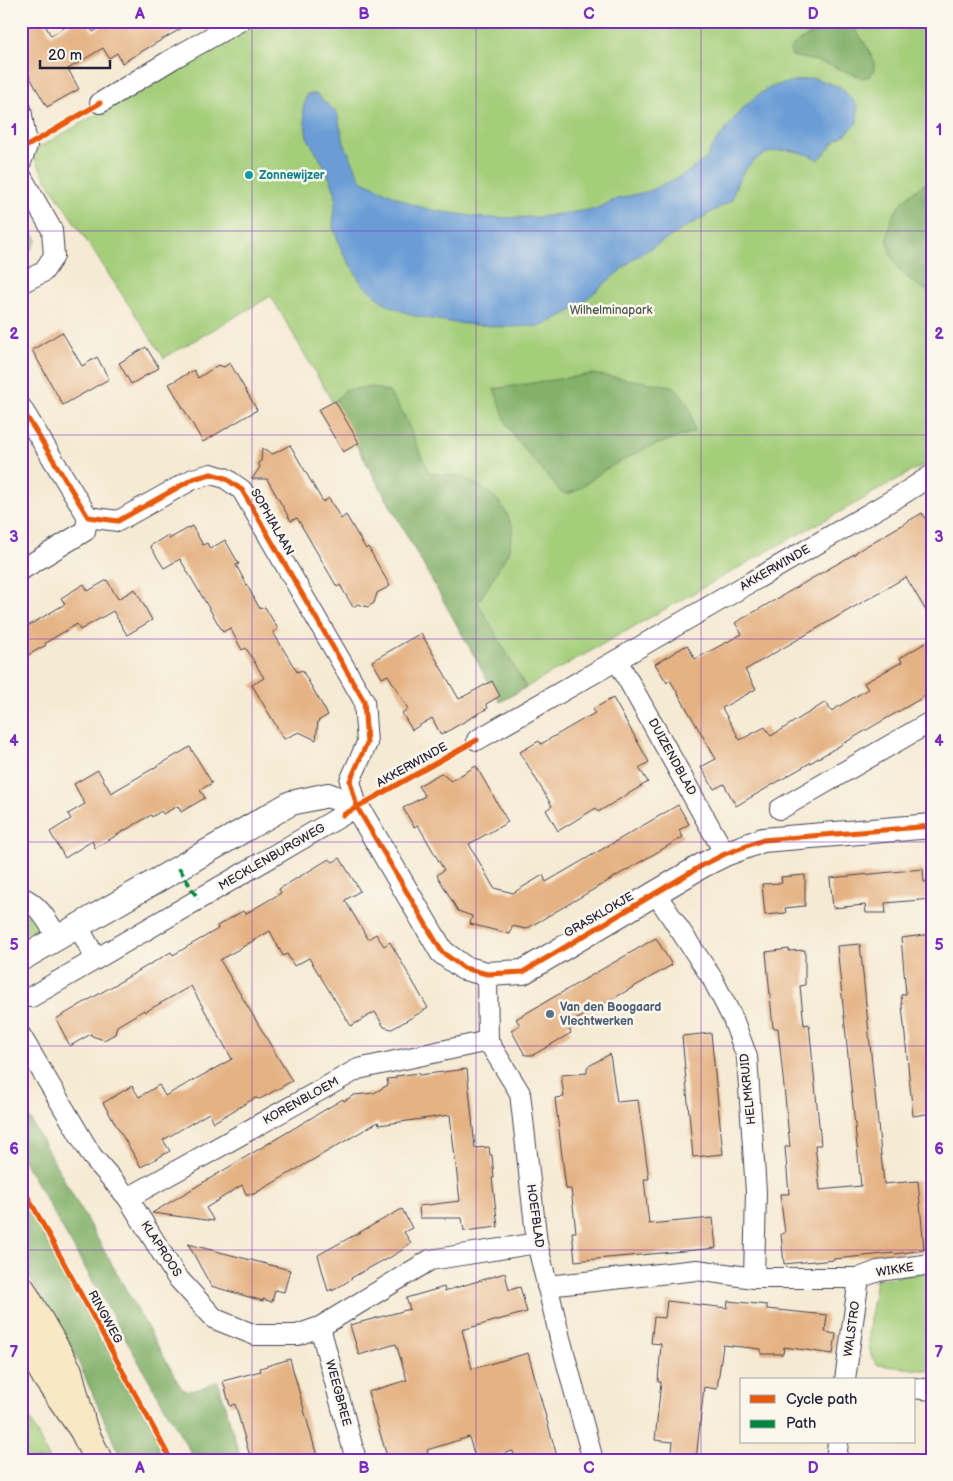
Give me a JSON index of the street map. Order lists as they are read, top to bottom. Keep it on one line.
{"streets":{"street":["SOPHIALAAN","AKKERWINDE","DUIZENDBLAD","MECKLENBURGWEG","GRASKLOKJE","HELMKRUID","KORENBLOEM","HOEFBLAD","KLAPROOS","WIKKE","WALSTRO","WEEGBREE"],"cycle path":["RINGWEG"]},"crossings":[["SOPHIALAAN","MECKLENBURGWEG"],["SOPHIALAAN","GRASKLOKJE"],["AKKERWINDE","DUIZENDBLAD"],["DUIZENDBLAD","GRASKLOKJE"],["MECKLENBURGWEG","GRASKLOKJE"],["GRASKLOKJE","HELMKRUID"],["KORENBLOEM","HOEFBLAD"],["KORENBLOEM","KLAPROOS"],["HOEFBLAD","KLAPROOS"],["KLAPROOS","WEEGBREE"],["WIKKE","WALSTRO"]],"parks":["Wilhelminapark"],"places":["Zonnewijzer","Van den Boogaard Vlechtwerken"],"legend":["Cycle path","Path"],"scale_bar":"20 m","grid":{"columns":["A","B","C","D"],"rows":["1","2","3","4","5","6","7"]}}
